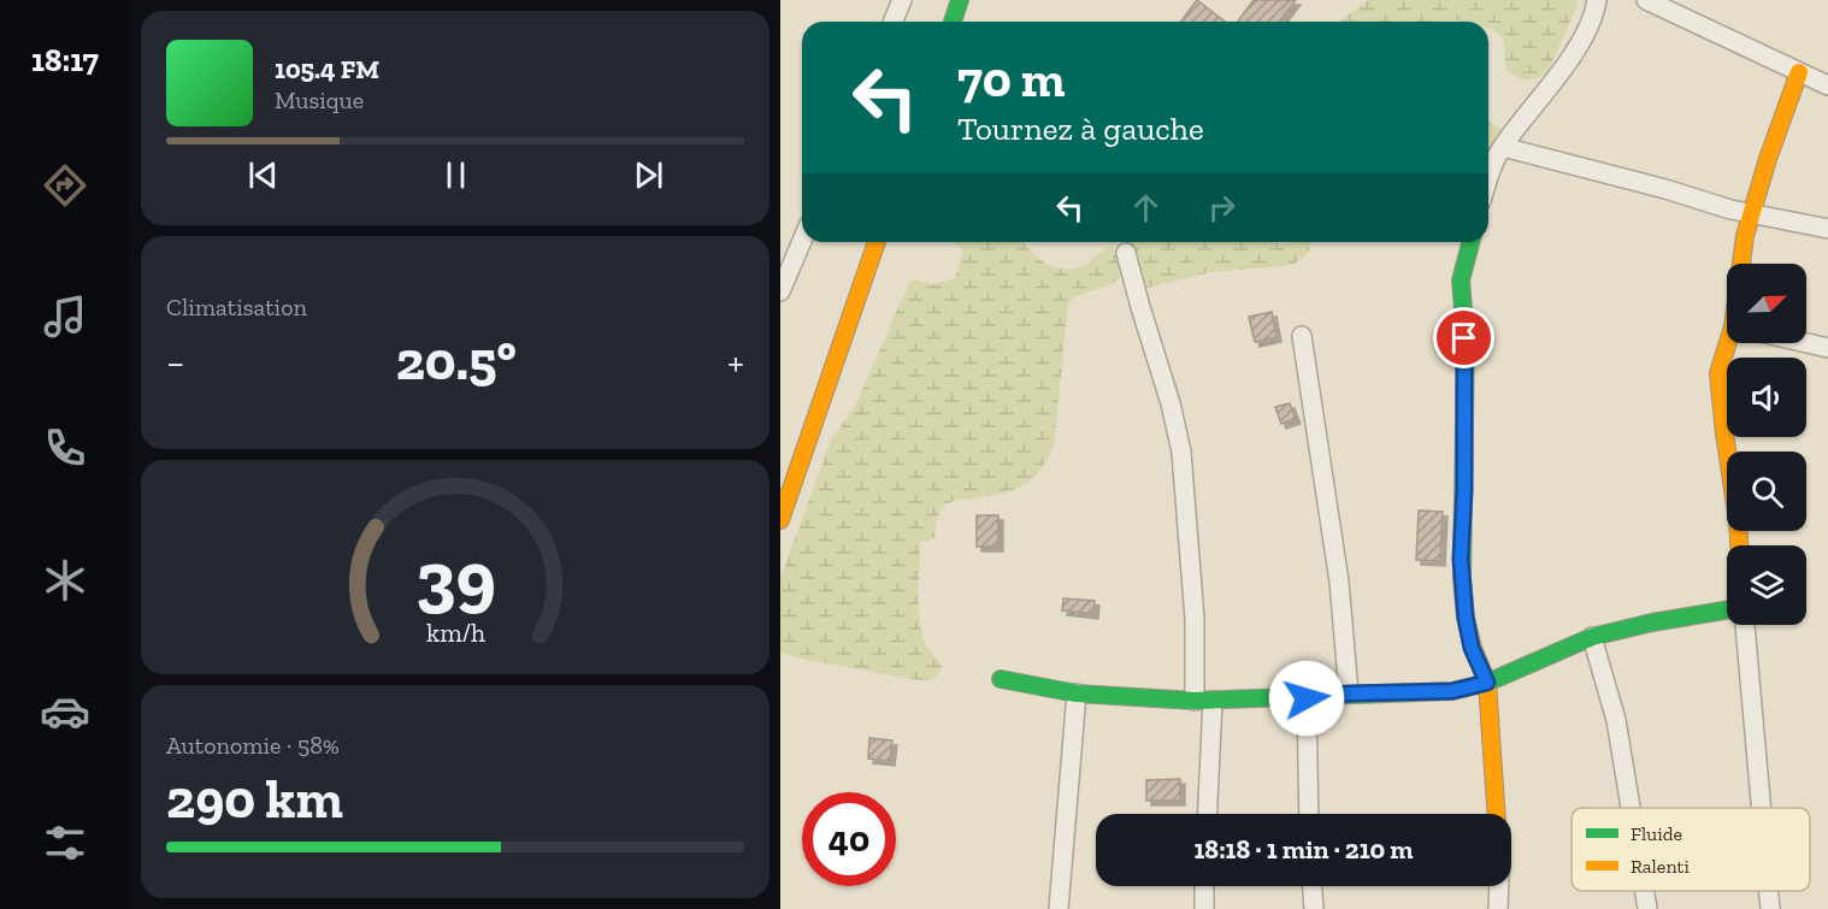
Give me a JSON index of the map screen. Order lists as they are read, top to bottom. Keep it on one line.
{"legend":["Fluide","Ralenti"],"north":"top right","page":{"tabs":"18:17","turn":["70 m","Tournez à gauche"],"song":["105.4 FM","Musique"],"tile":["Climatisation",["Autonomie · 58%","290 km"]],"heat":["−","20.5°","+"],"limit":"40","trip":"18:18 · 1 min · 210 m","gauge":["39","km/h"]}}
